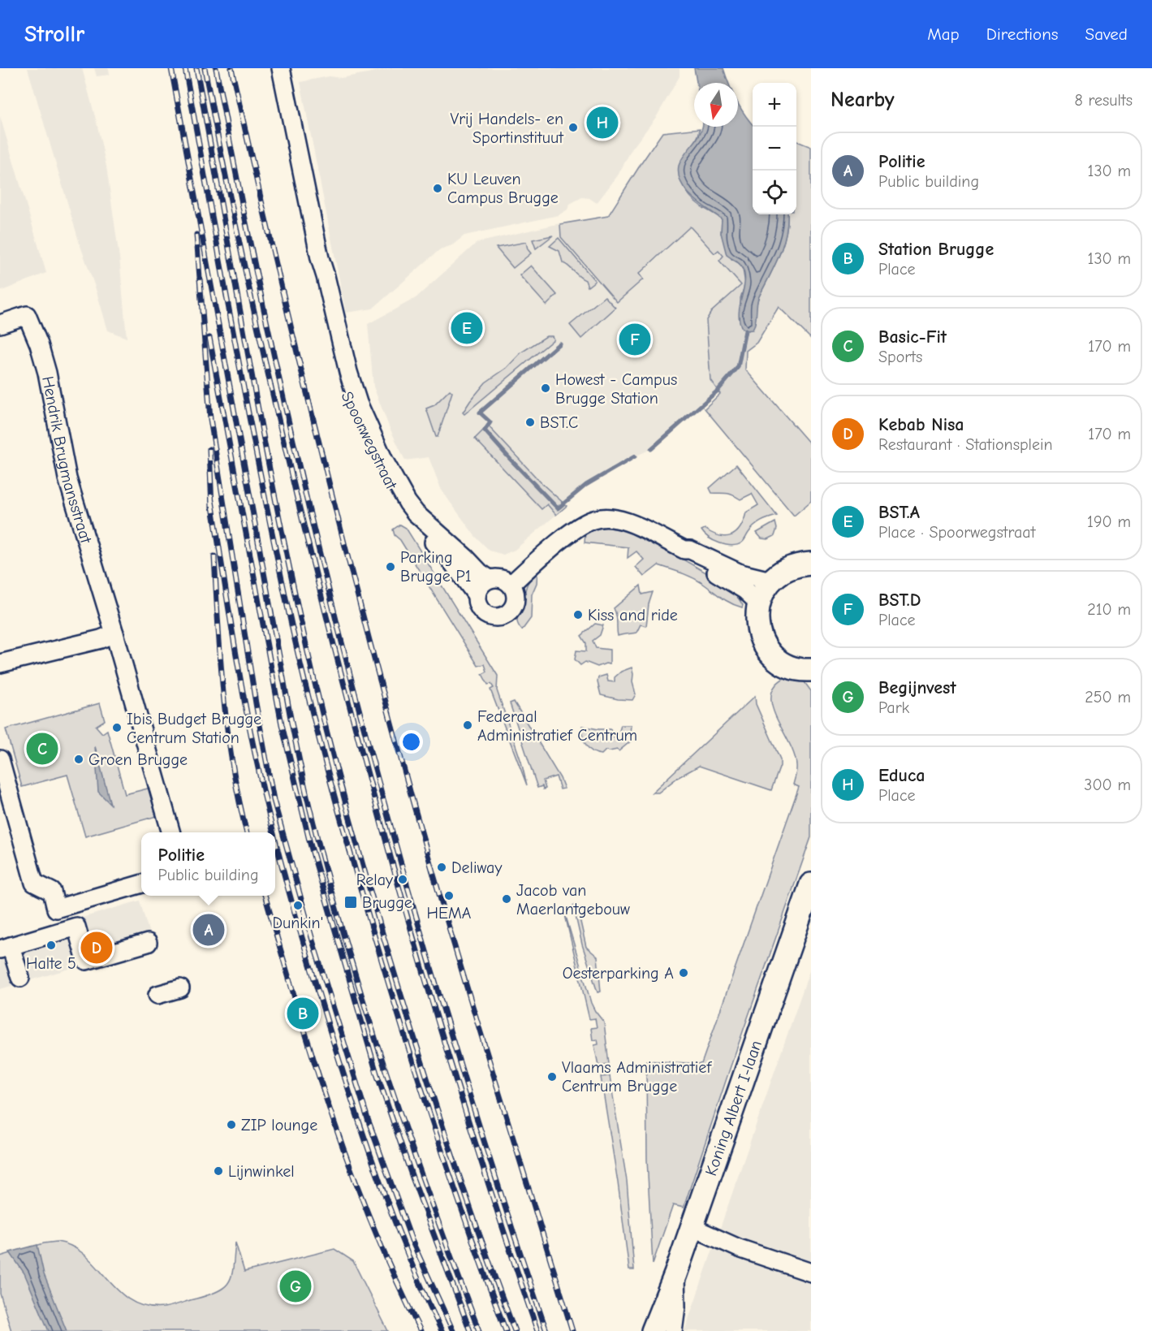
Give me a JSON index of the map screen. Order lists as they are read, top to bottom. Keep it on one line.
{"streets":{"main road":["Koning Albert I-laan"],"street":["Spoorwegstraat","Hendrik Brugmansstraat"]},"places":{"other":["Vrij Handels- en Sportinstituut","KU Leuven Campus Brugge","Howest - Campus Brugge Station","BST.C","Parking Brugge P1","Kiss and ride","Federaal Administratief Centrum","Ibis Budget Brugge Centrum Station","Groen Brugge","Deliway","Relay","HEMA","Jacob van Maerlantgebouw","Dunkin'","Halte 5","Oesterparking A","Vlaams Administratief Centrum Brugge","ZIP lounge","Lijnwinkel"],"transit":["Brugge"]},"north":"bottom","page":{"header":"Strollr","nav":["Map","Directions","Saved"],"heading":["Nearby","8 results"],"map_buttons":["+","−"],"pins":["H","E","F","C","A","D","B","G"],"list":[{"mark":"A","name":"Politie","note":"Public building","value":"130 m"},{"mark":"B","name":"Station Brugge","note":"Place","value":"130 m"},{"mark":"C","name":"Basic-Fit","note":"Sports","value":"170 m"},{"mark":"D","name":"Kebab Nisa","note":"Restaurant · Stationsplein","value":"170 m"},{"mark":"E","name":"BST.A","note":"Place · Spoorwegstraat","value":"190 m"},{"mark":"F","name":"BST.D","note":"Place","value":"210 m"},{"mark":"G","name":"Begijnvest","note":"Park","value":"250 m"},{"mark":"H","name":"Educa","note":"Place","value":"300 m"}],"popup":["Politie","Public building"]}}
